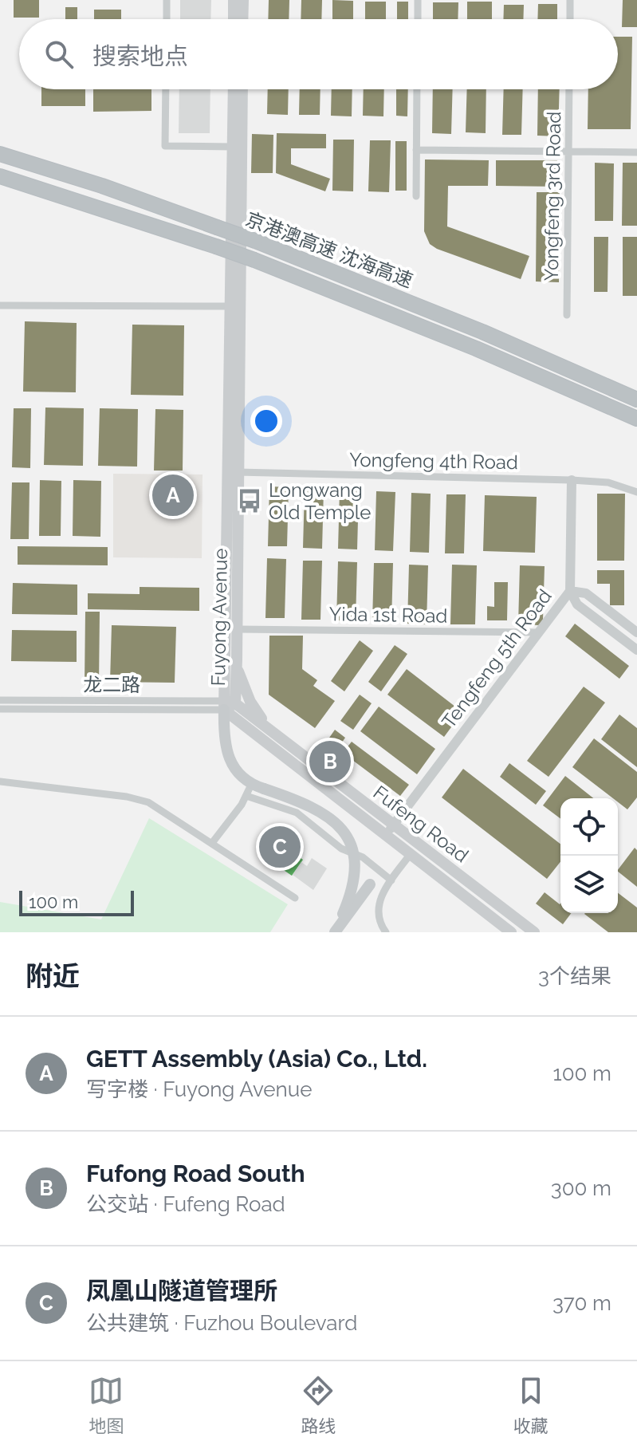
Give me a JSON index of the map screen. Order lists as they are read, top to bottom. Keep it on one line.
{"streets":{"highway":["京港澳高速 沈海高速"],"main road":["Fuyong Avenue","Fufeng Road"],"street":["Yongfeng 3rd Road","Yongfeng 4th Road","Yida 1st Road","Tengfeng 5th Road","龙二路"]},"crossings":[["Yongfeng 4th Road","Fuyong Avenue"],["Yongfeng 4th Road","Tengfeng 5th Road"],["Yida 1st Road","Fuyong Avenue"],["Yida 1st Road","Tengfeng 5th Road"],["Fuyong Avenue","龙二路"],["Fuyong Avenue","Fufeng Road"],["Tengfeng 5th Road","Fufeng Road"],["龙二路","Fufeng Road"]],"places":{"bus stop":["Longwang Old Temple"]},"scale_bar":"100 m","page":{"search":"搜索地点","pins":["A","B","C"],"scale":"100 m","heading":["附近","3个结果"],"list":[{"mark":"A","name":"GETT Assembly (Asia) Co., Ltd.","note":"写字楼 · Fuyong Avenue","value":"100 m"},{"mark":"B","name":"Fufong Road South","note":"公交站 · Fufeng Road","value":"300 m"},{"mark":"C","name":"凤凰山隧道管理所","note":"公共建筑 · Fuzhou Boulevard","value":"370 m"}],"nav":["地图","路线","收藏"]}}
